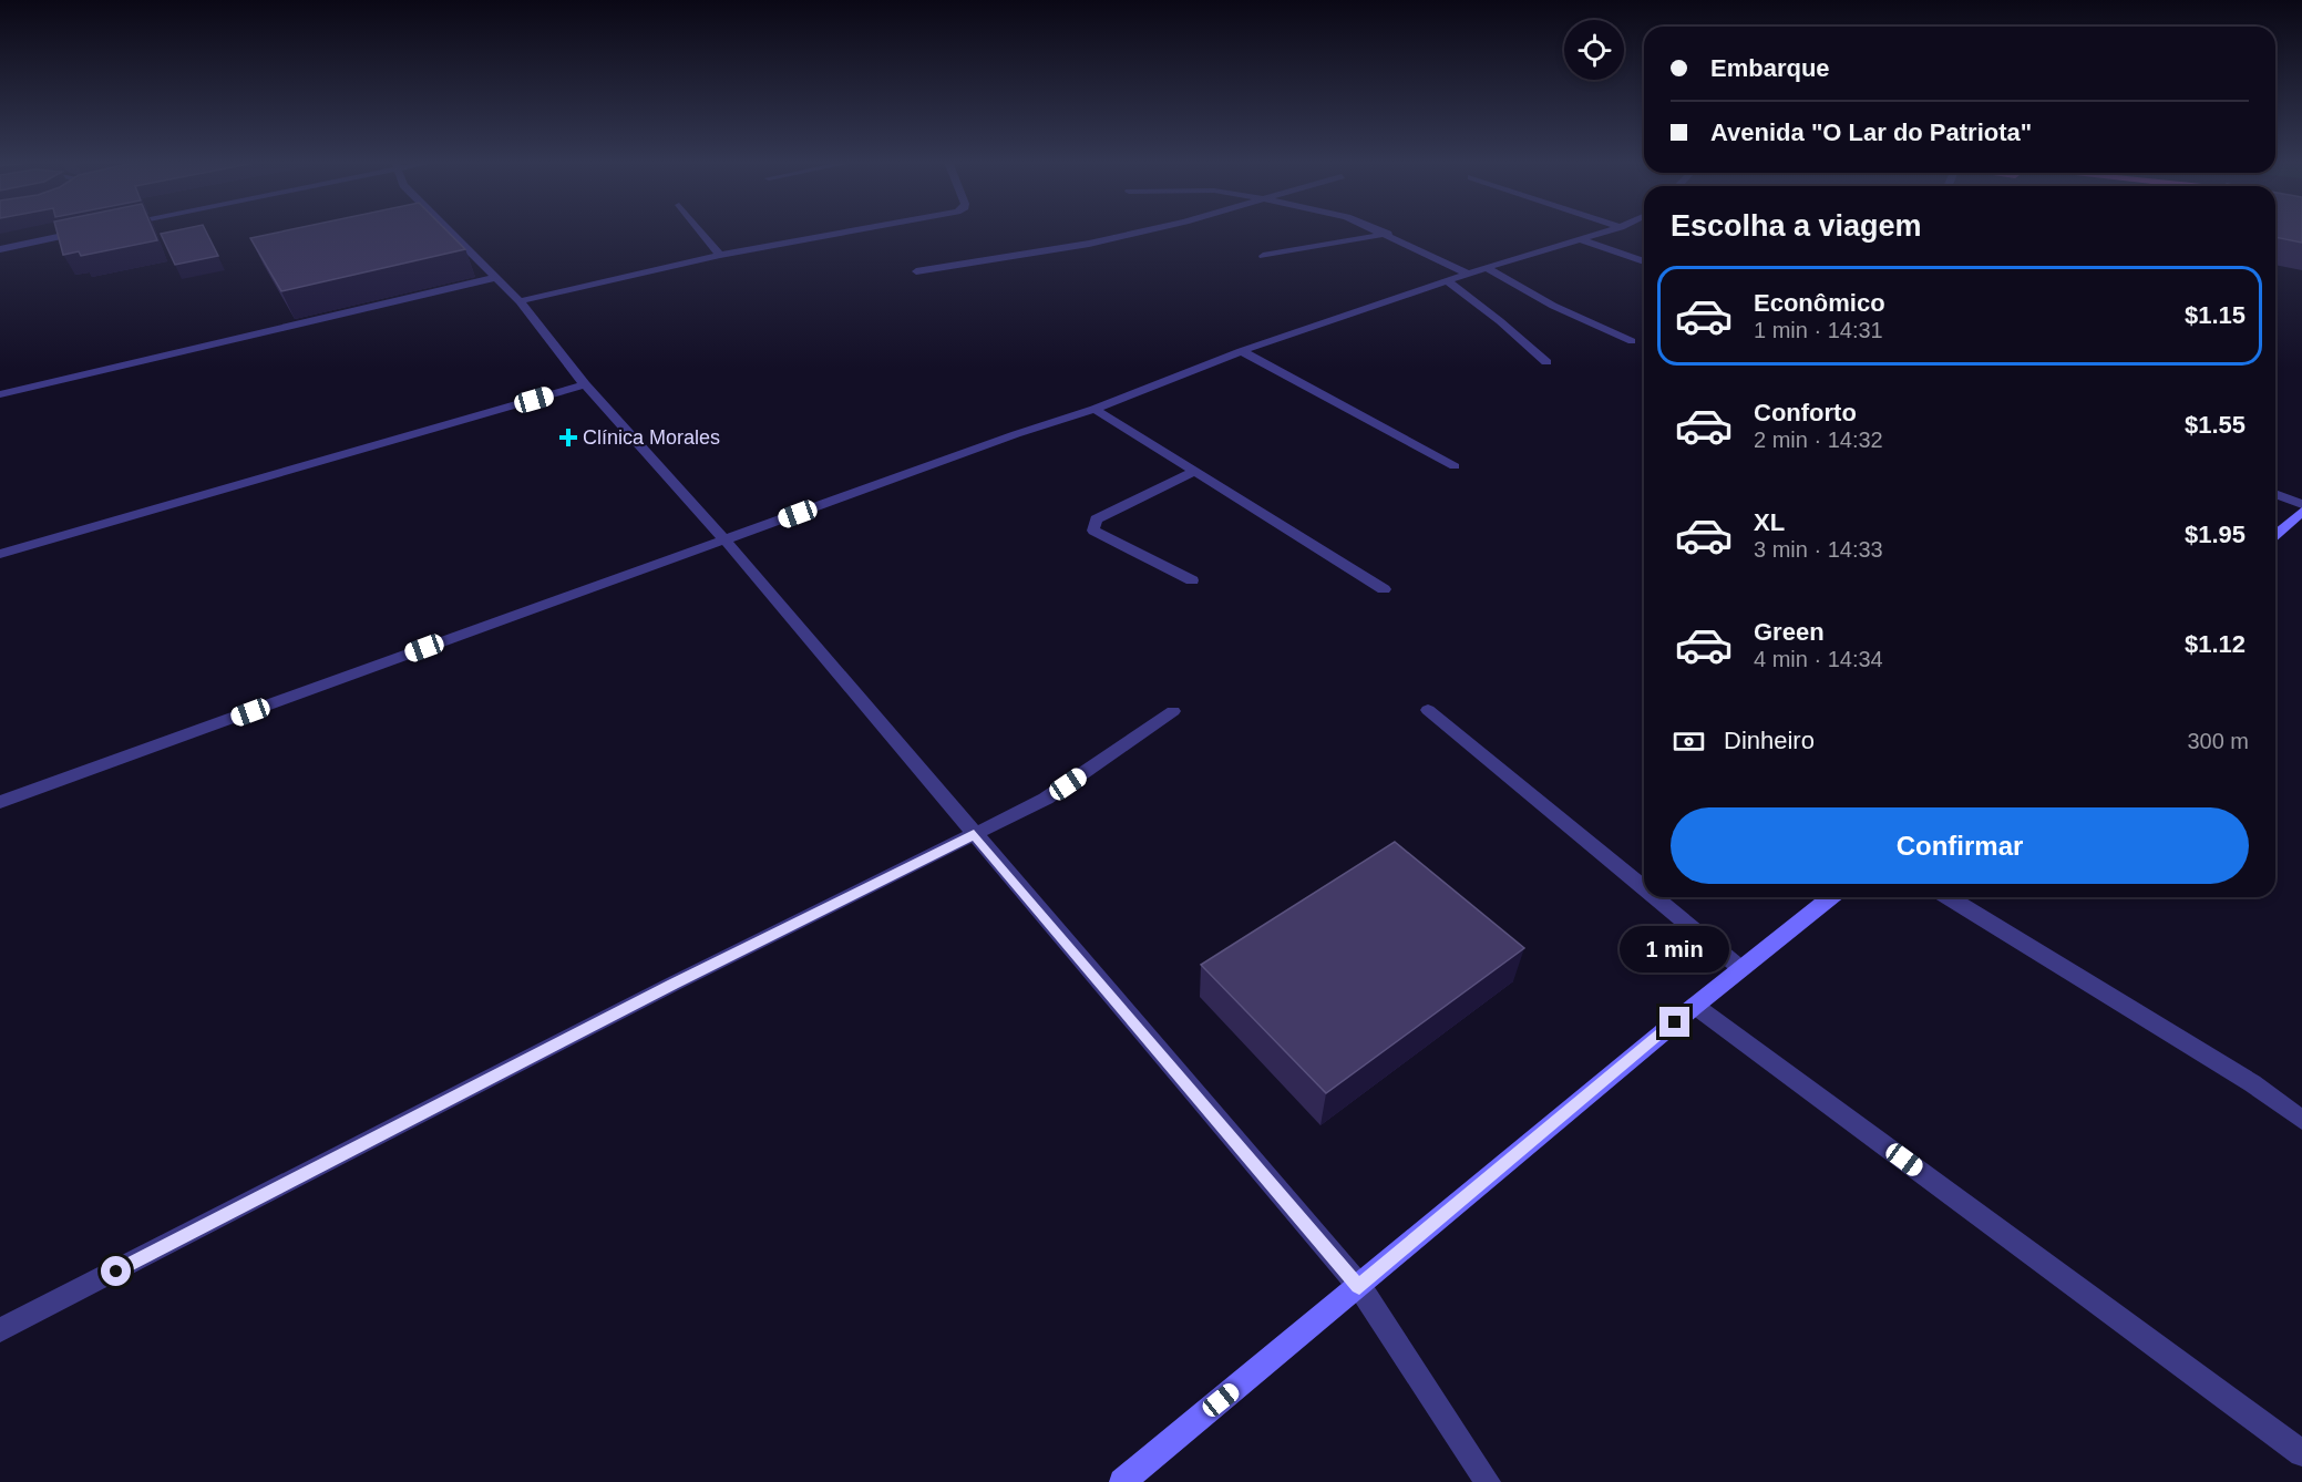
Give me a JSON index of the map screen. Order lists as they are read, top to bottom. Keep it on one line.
{"places":{"health":["Clínica Morales"]},"page":{"banner":["Embarque","Avenida \"O Lar do Patriota\""],"heading":"Escolha a viagem","list":[{"name":"Econômico","note":"1 min · 14:31","value":"$1.15"},{"name":"Conforto","note":"2 min · 14:32","value":"$1.55"},{"name":"XL","note":"3 min · 14:33","value":"$1.95"},{"name":"Green","note":"4 min · 14:34","value":"$1.12"}],"pay":["Dinheiro","300 m"],"buttons":"Confirmar","bubble":"1 min"}}
